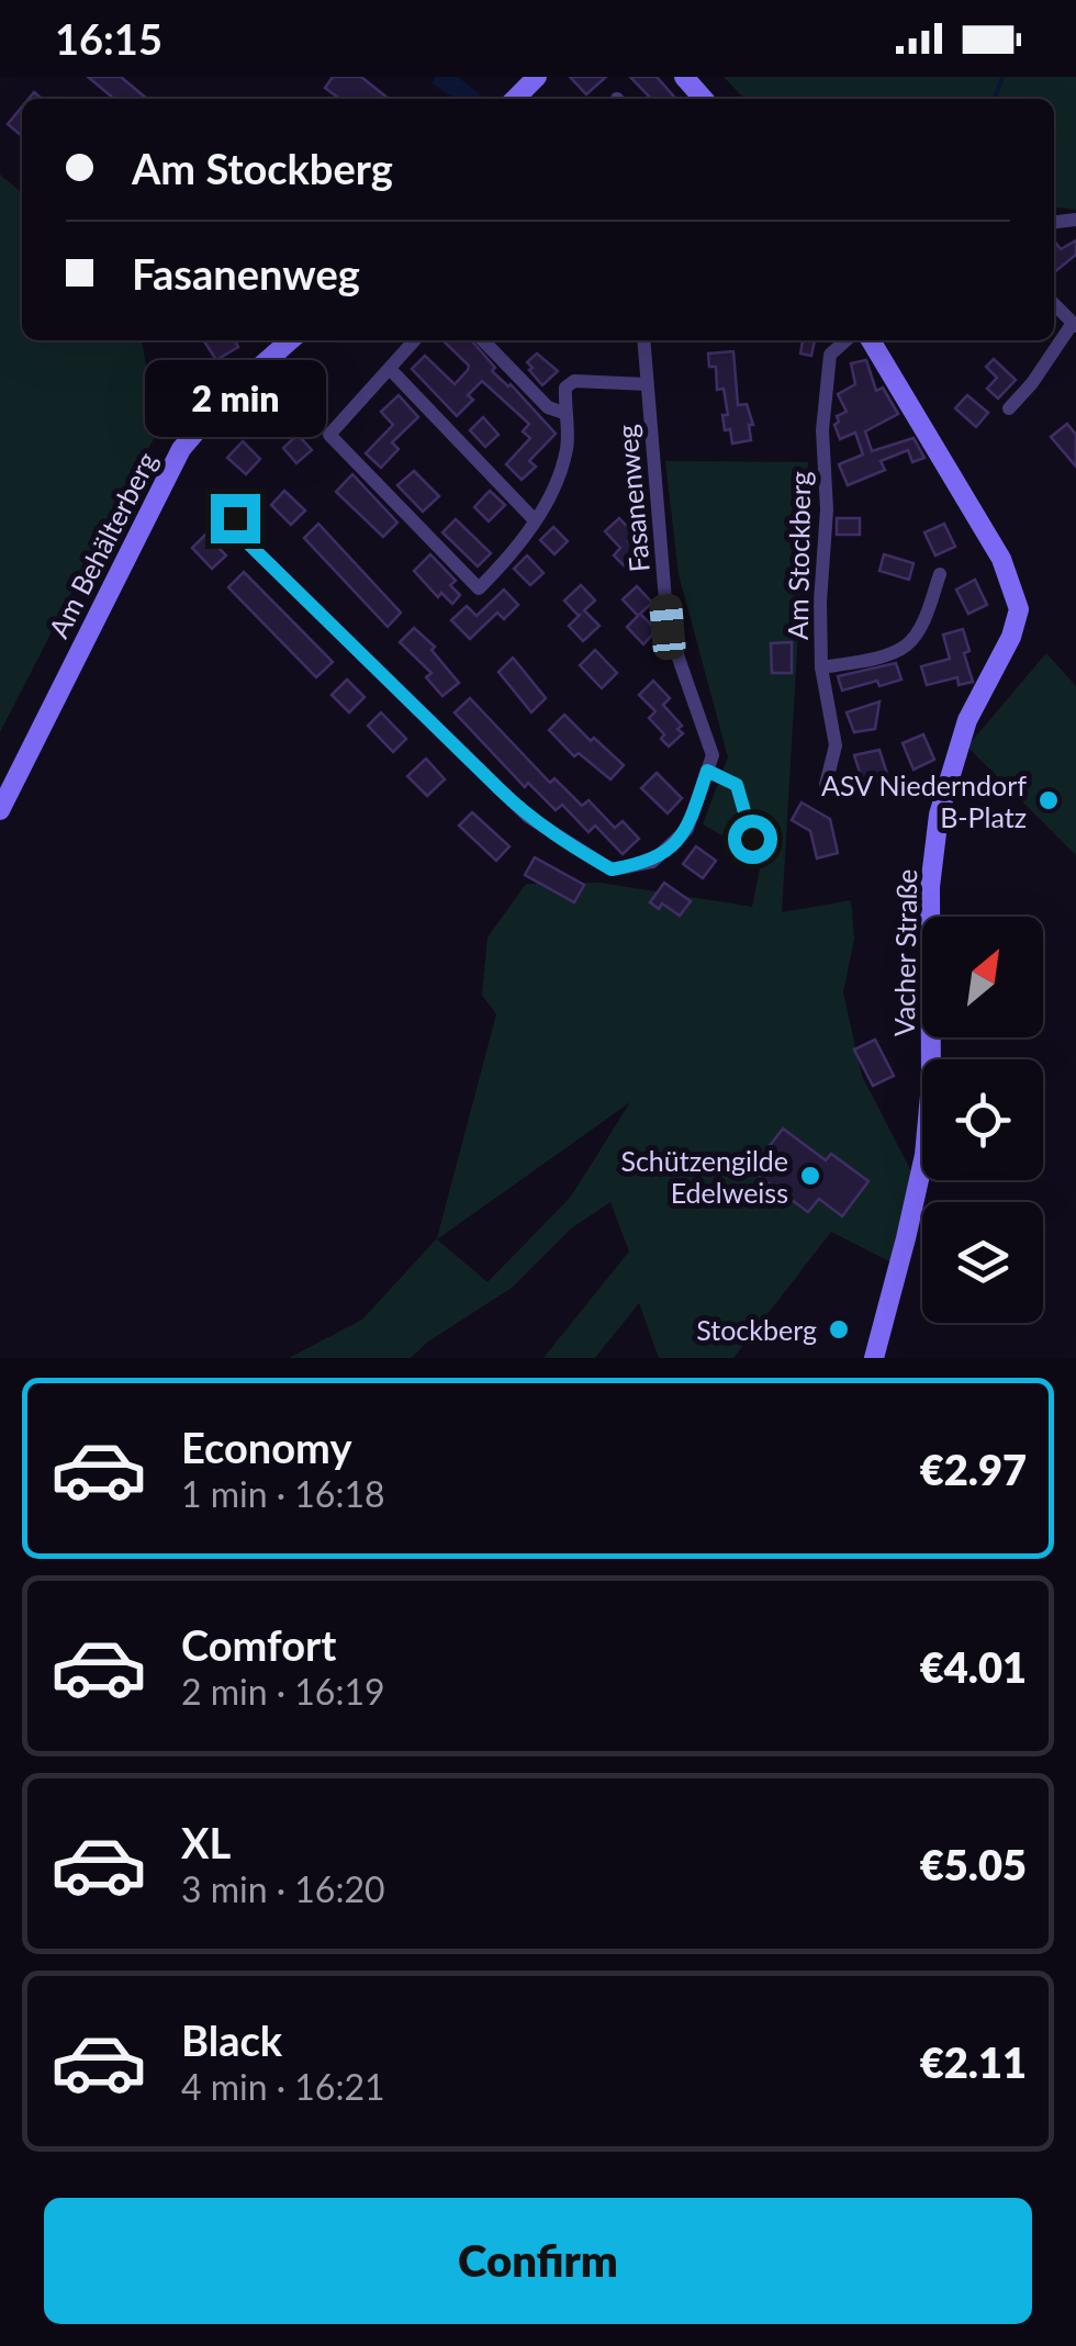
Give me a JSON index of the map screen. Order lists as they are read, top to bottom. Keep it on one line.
{"streets":{"main road":["Am Behälterberg","Vacher Straße"],"street":["Fasanenweg","Am Stockberg"]},"places":["ASV Niederndorf B-Platz","Schützengilde Edelweiss","Stockberg"],"north":"top right","page":{"status":"16:15","banner":["Am Stockberg","Fasanenweg"],"bubble":"2 min","list":[{"name":"Economy","note":"1 min · 16:18","value":"€2.97"},{"name":"Comfort","note":"2 min · 16:19","value":"€4.01"},{"name":"XL","note":"3 min · 16:20","value":"€5.05"},{"name":"Black","note":"4 min · 16:21","value":"€2.11"}],"buttons":"Confirm"}}
